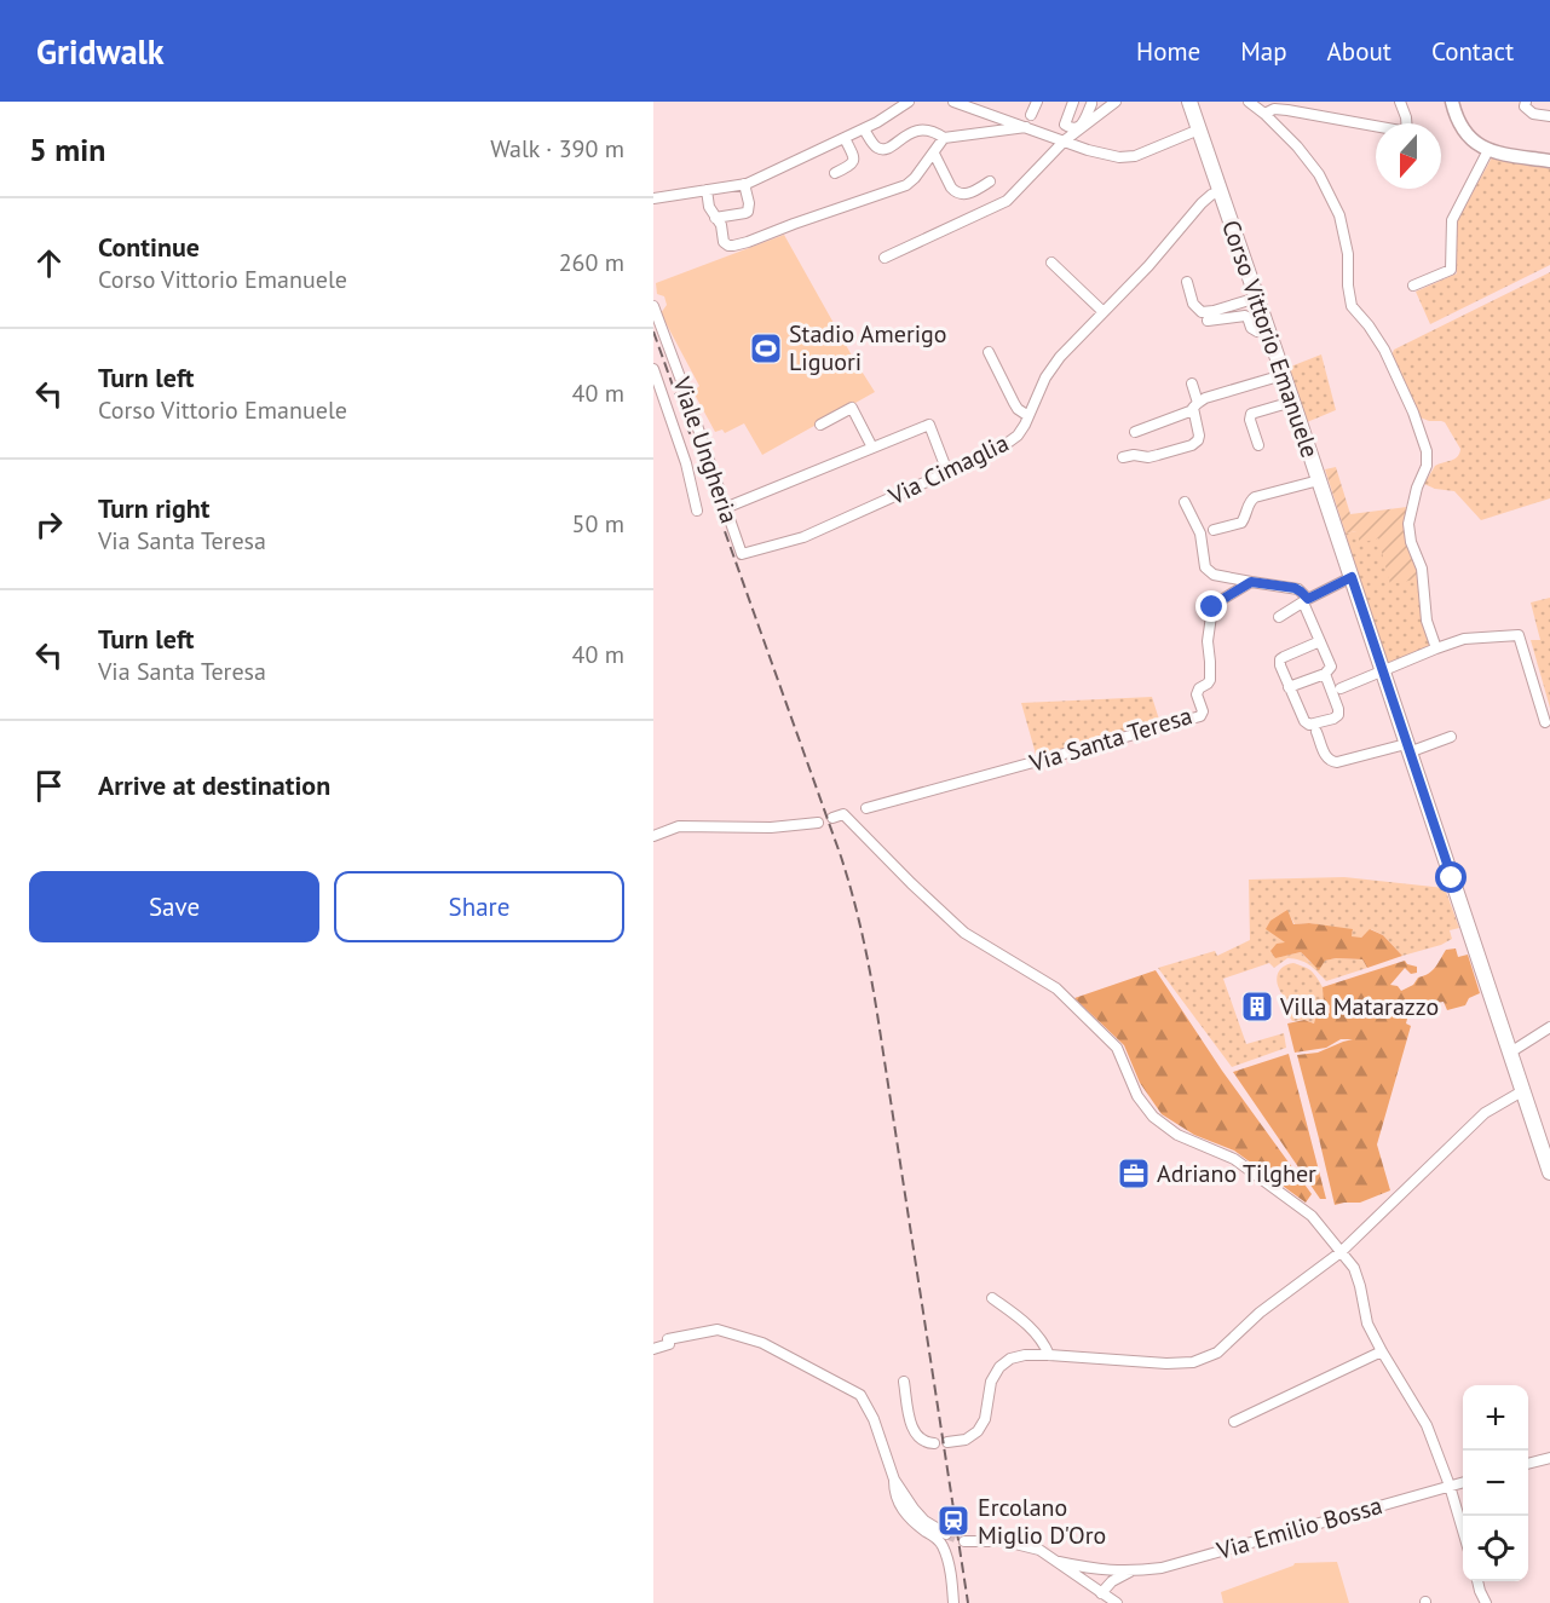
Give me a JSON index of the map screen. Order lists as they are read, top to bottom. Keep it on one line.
{"streets":{"main road":["Corso Vittorio Emanuele"],"street":["Viale Ungheria","Via Cimaglia","Via Santa Teresa","Via Emilio Bossa"]},"crossings":[["Corso Vittorio Emanuele","Via Cimaglia"],["Viale Ungheria","Via Cimaglia"]],"places":{"sports":["Stadio Amerigo Liguori"],"building":["Villa Matarazzo"],"office":["Adriano Tilgher"],"station":["Ercolano Miglio D'Oro"]},"north":"bottom","page":{"header":"Gridwalk","nav":["Home","Map","About","Contact"],"heading":["5 min","Walk · 390 m"],"list":[["Continue","Corso Vittorio Emanuele","260 m"],["Turn left","Corso Vittorio Emanuele","40 m"],["Turn right","Via Santa Teresa","50 m"],["Turn left","Via Santa Teresa","40 m"],"Arrive at destination"],"buttons":["Save","Share"],"map_buttons":["+","−"]}}
